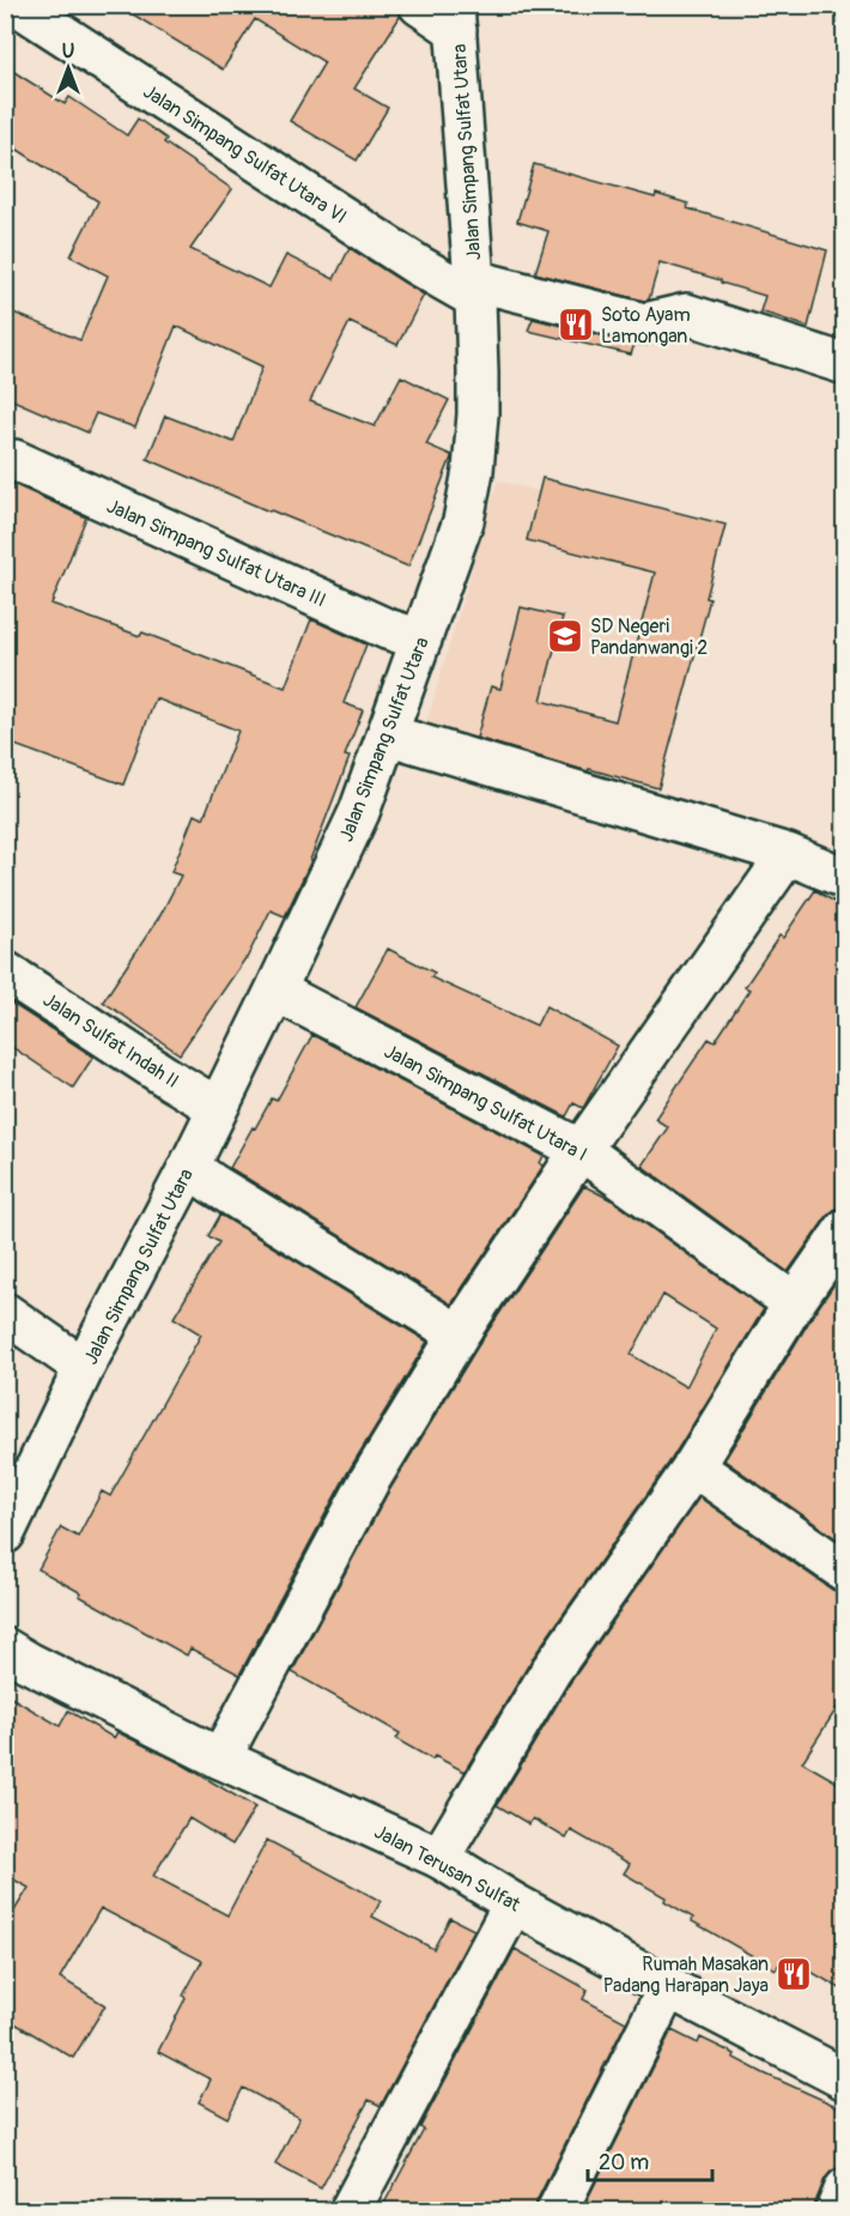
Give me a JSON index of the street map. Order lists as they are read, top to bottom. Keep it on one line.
{"streets":{"street":["Jalan Simpang Sulfat Utara","Jalan Simpang Sulfat Utara VI","Jalan Simpang Sulfat Utara III","Jalan Sulfat Indah II","Jalan Simpang Sulfat Utara I","Jalan Terusan Sulfat"]},"crossings":[["Jalan Simpang Sulfat Utara","Jalan Simpang Sulfat Utara VI"],["Jalan Simpang Sulfat Utara","Jalan Simpang Sulfat Utara III"],["Jalan Simpang Sulfat Utara","Jalan Sulfat Indah II"],["Jalan Simpang Sulfat Utara","Jalan Simpang Sulfat Utara I"]],"places":{"restaurant":["Soto Ayam Lamongan","Rumah Masakan Padang Harapan Jaya"],"school or university":["SD Negeri Pandanwangi 2"]},"scale_bar":"20 m","north":"top"}
